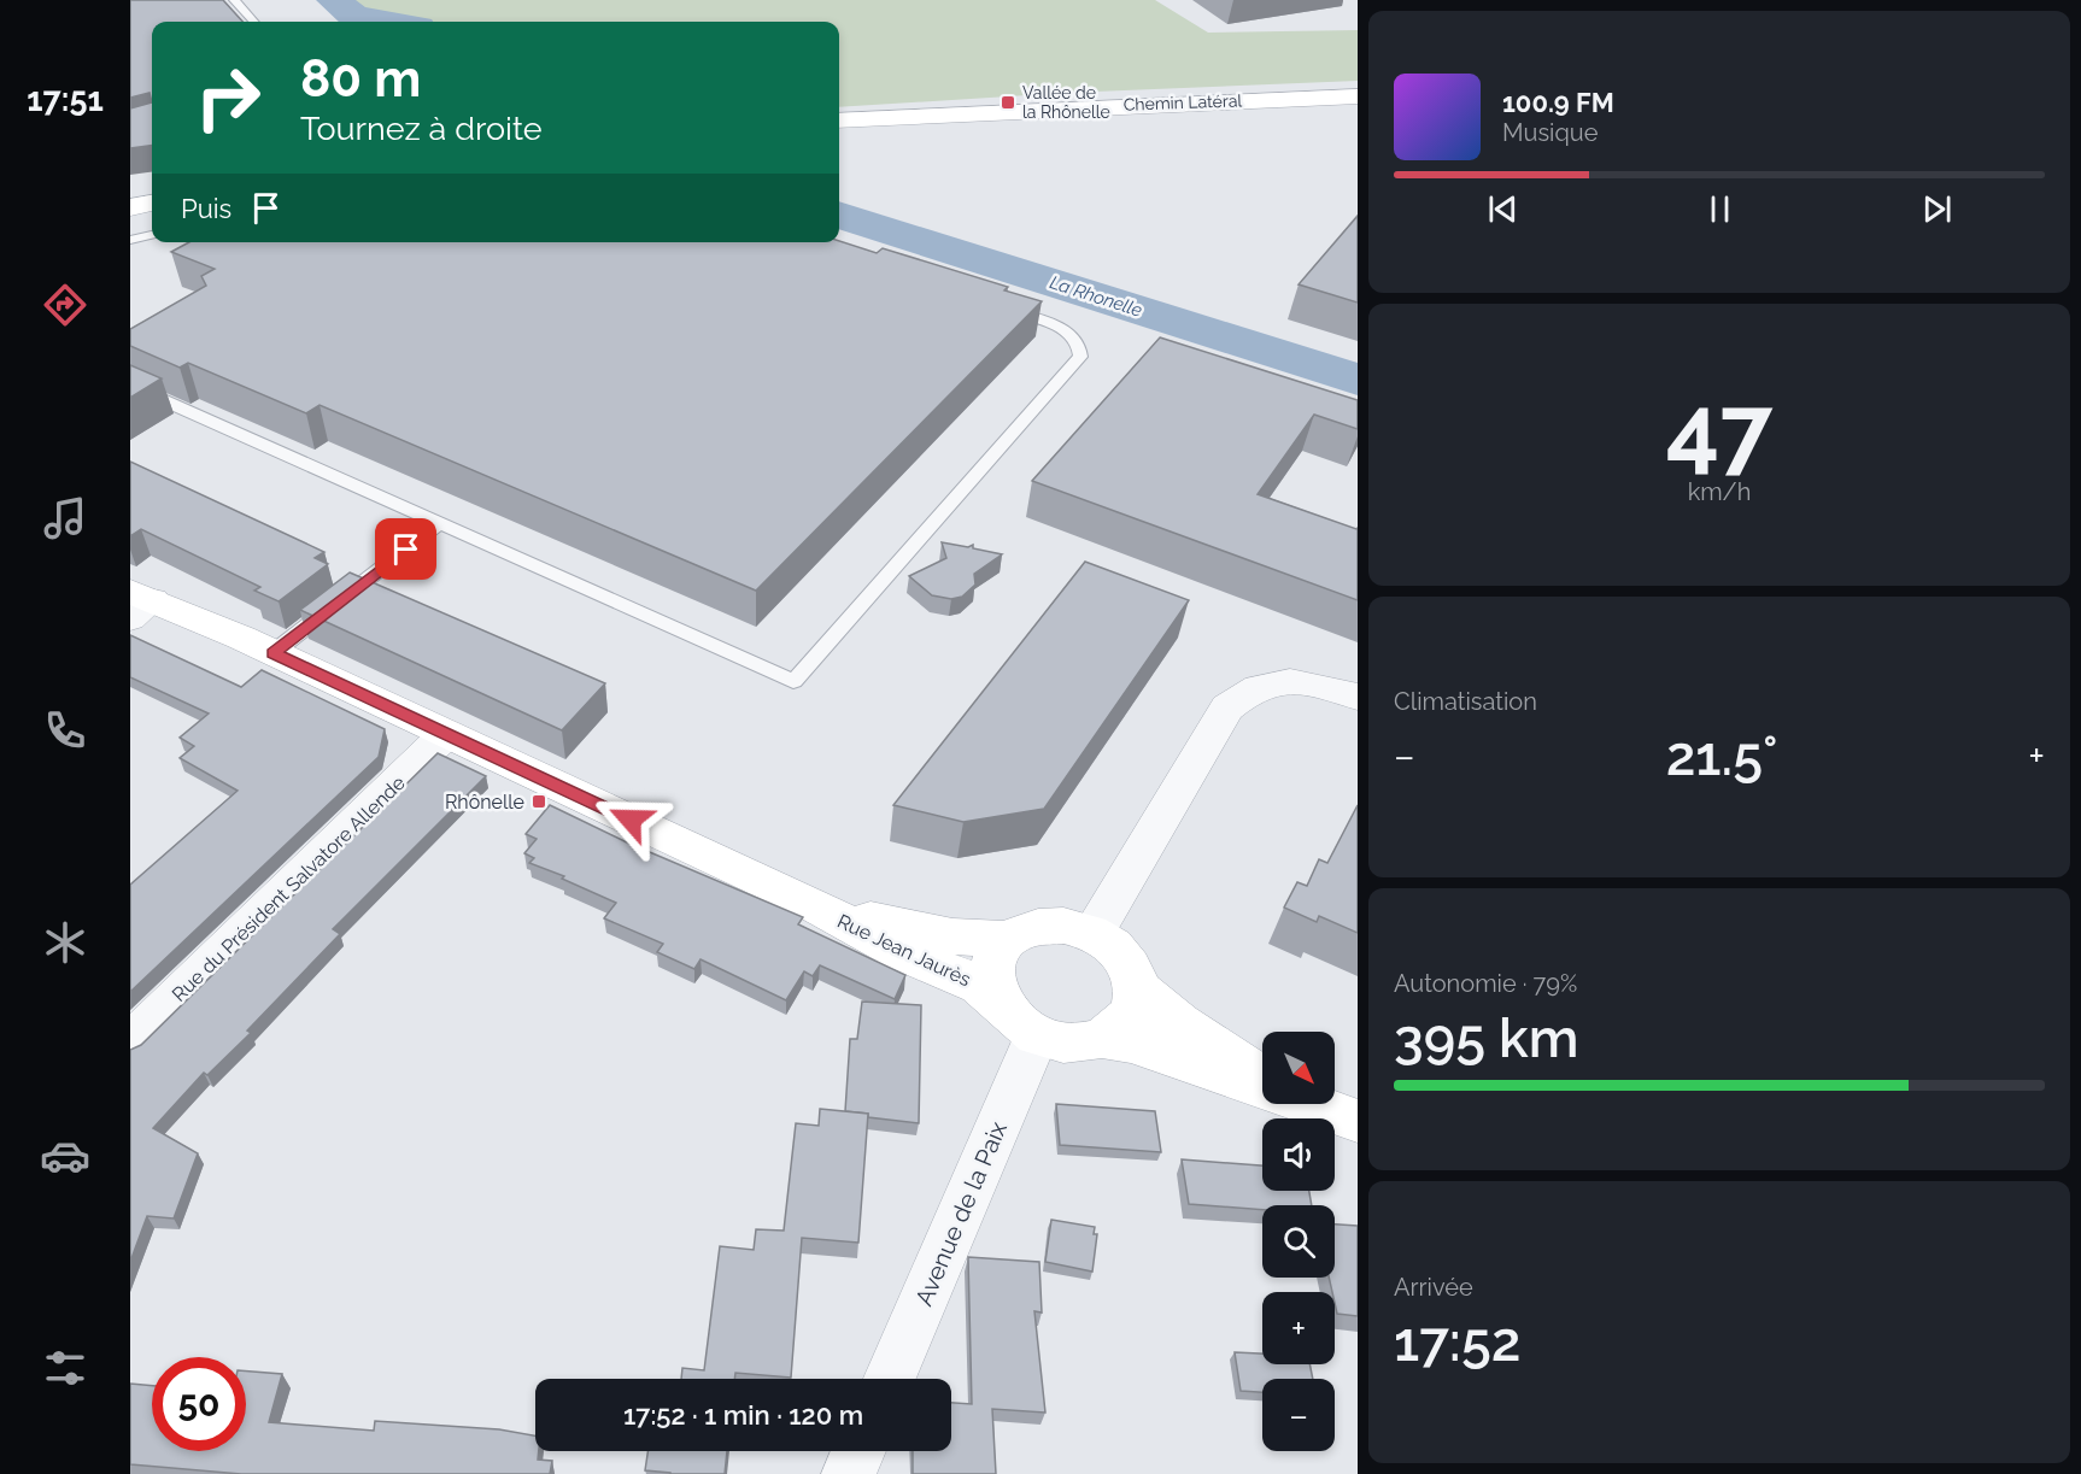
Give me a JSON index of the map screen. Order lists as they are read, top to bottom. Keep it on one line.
{"streets":{"main road":["Chemin Latéral","Rue Jean Jaurès"],"street":["Rue du Président Salvatore Allende","Avenue de la Paix"]},"crossings":[["Rue du Président Salvatore Allende","Rue Jean Jaurès"],["Rue Jean Jaurès","Avenue de la Paix"]],"water":["La Rhonelle"],"places":{"transit":["Vallée de la Rhônelle","Rhônelle"]},"north":"bottom right","page":{"tabs":"17:51","turn":["80 m","Tournez à droite"],"song":["100.9 FM","Musique"],"then":"Puis","tile":[["47","km/h"],"Climatisation",["Autonomie · 79%","395 km"],["Arrivée","17:52"]],"heat":["−","21.5°","+"],"map_buttons":["+","−"],"limit":"50","trip":"17:52 · 1 min · 120 m"}}
